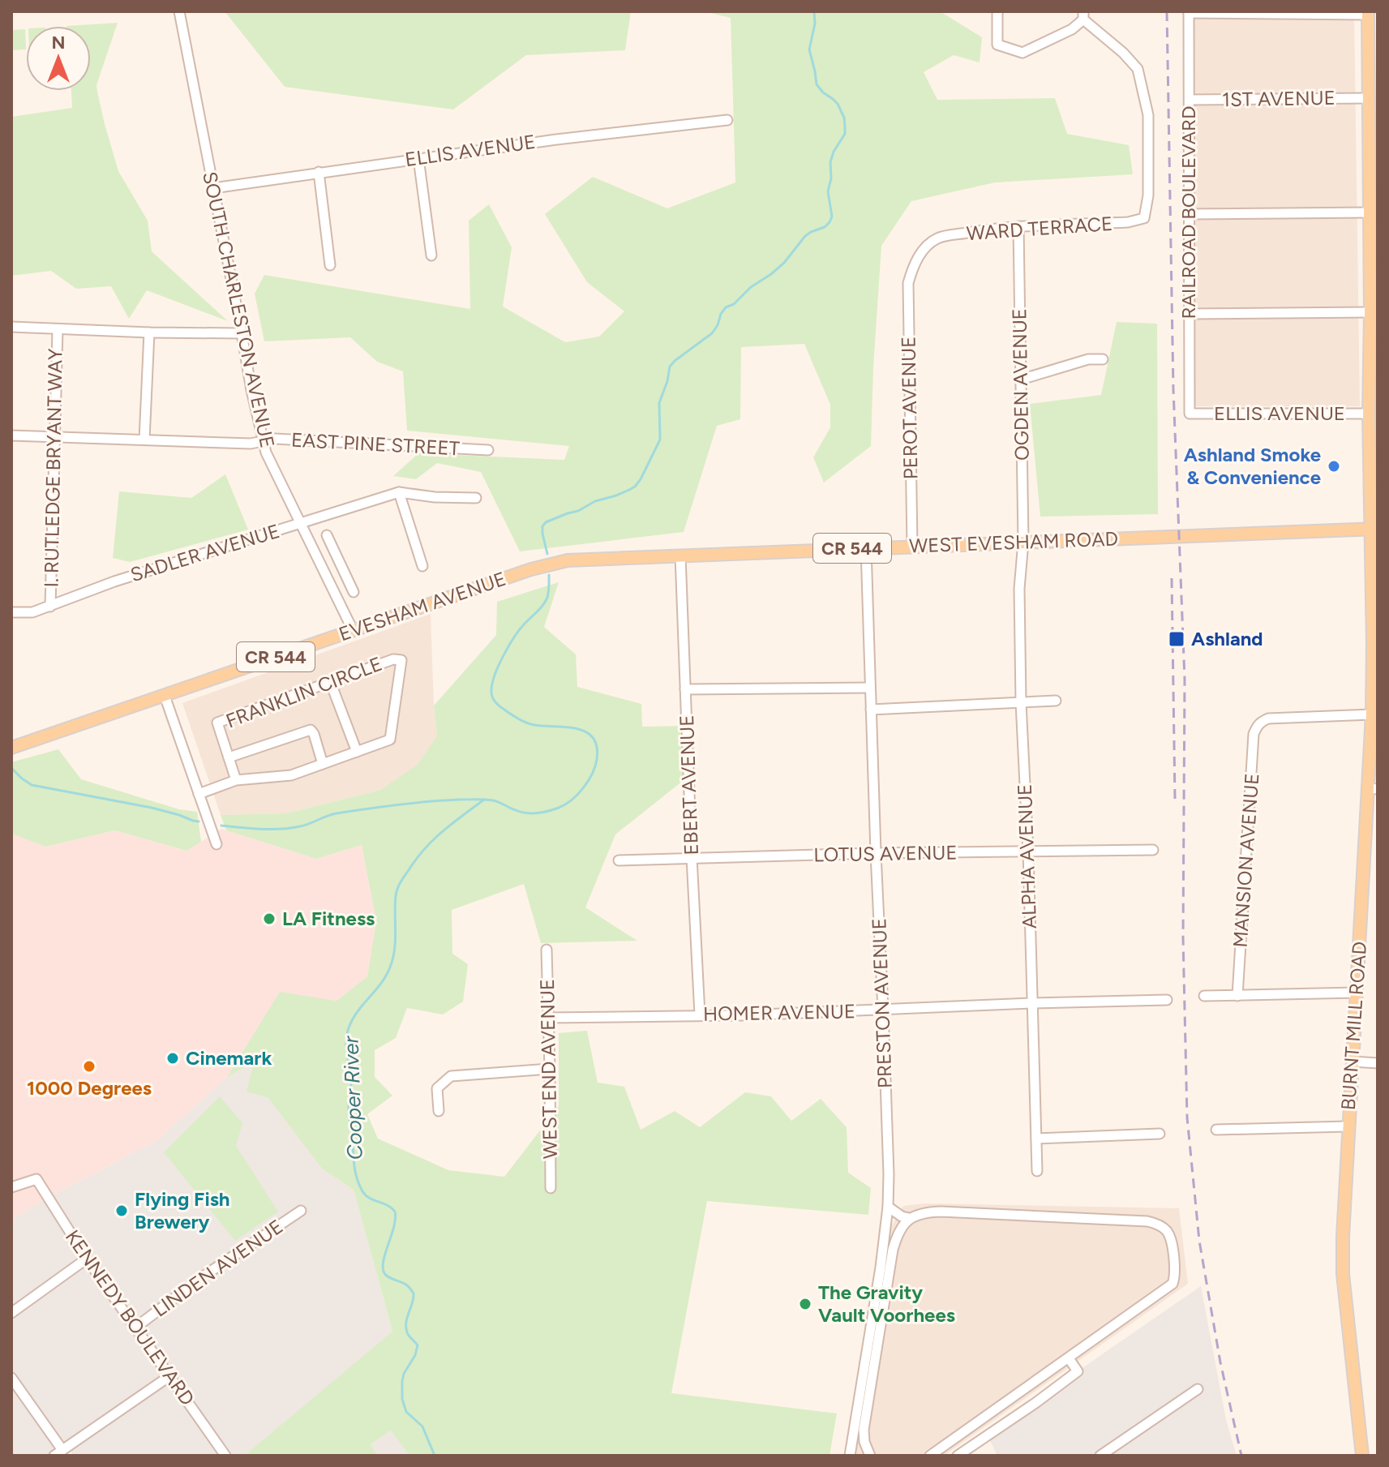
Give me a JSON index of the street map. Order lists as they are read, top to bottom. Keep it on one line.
{"streets":{"main road":["WEST EVESHAM ROAD","CR 544","EVESHAM AVENUE","BURNT MILL ROAD"],"street":["1ST AVENUE","ELLIS AVENUE","RAILROAD BOULEVARD","WARD TERRACE","SOUTH CHARLESTON AVENUE","OGDEN AVENUE","PEROT AVENUE","EAST PINE STREET","I. RUTLEDGE BRYANT WAY","SADLER AVENUE","FRANKLIN CIRCLE","EBERT AVENUE","LOTUS AVENUE","ALPHA AVENUE","MANSION AVENUE","PRESTON AVENUE","HOMER AVENUE","WEST END AVENUE","LINDEN AVENUE","KENNEDY BOULEVARD"]},"crossings":[["1ST AVENUE","RAILROAD BOULEVARD"],["1ST AVENUE","BURNT MILL ROAD"],["ELLIS AVENUE","RAILROAD BOULEVARD"],["ELLIS AVENUE","SOUTH CHARLESTON AVENUE"],["ELLIS AVENUE","BURNT MILL ROAD"],["WARD TERRACE","OGDEN AVENUE"],["WARD TERRACE","PEROT AVENUE"],["SOUTH CHARLESTON AVENUE","EAST PINE STREET"],["SOUTH CHARLESTON AVENUE","SADLER AVENUE"],["SOUTH CHARLESTON AVENUE","EVESHAM AVENUE"],["OGDEN AVENUE","WEST EVESHAM ROAD"],["OGDEN AVENUE","ALPHA AVENUE"],["PEROT AVENUE","WEST EVESHAM ROAD"],["EAST PINE STREET","I. RUTLEDGE BRYANT WAY"],["I. RUTLEDGE BRYANT WAY","SADLER AVENUE"],["WEST EVESHAM ROAD","EVESHAM AVENUE"],["WEST EVESHAM ROAD","EBERT AVENUE"],["WEST EVESHAM ROAD","ALPHA AVENUE"],["WEST EVESHAM ROAD","PRESTON AVENUE"],["WEST EVESHAM ROAD","BURNT MILL ROAD"],["EBERT AVENUE","LOTUS AVENUE"],["EBERT AVENUE","HOMER AVENUE"],["LOTUS AVENUE","ALPHA AVENUE"],["LOTUS AVENUE","PRESTON AVENUE"],["ALPHA AVENUE","HOMER AVENUE"],["MANSION AVENUE","BURNT MILL ROAD"],["PRESTON AVENUE","HOMER AVENUE"],["HOMER AVENUE","WEST END AVENUE"],["LINDEN AVENUE","KENNEDY BOULEVARD"]],"water":["Cooper River"],"places":{"other":["Ashland Smoke & Convenience","LA Fitness","Cinemark","1000 Degrees","Flying Fish Brewery","The Gravity Vault Voorhees"],"transit":["Ashland"]},"north":"top"}
